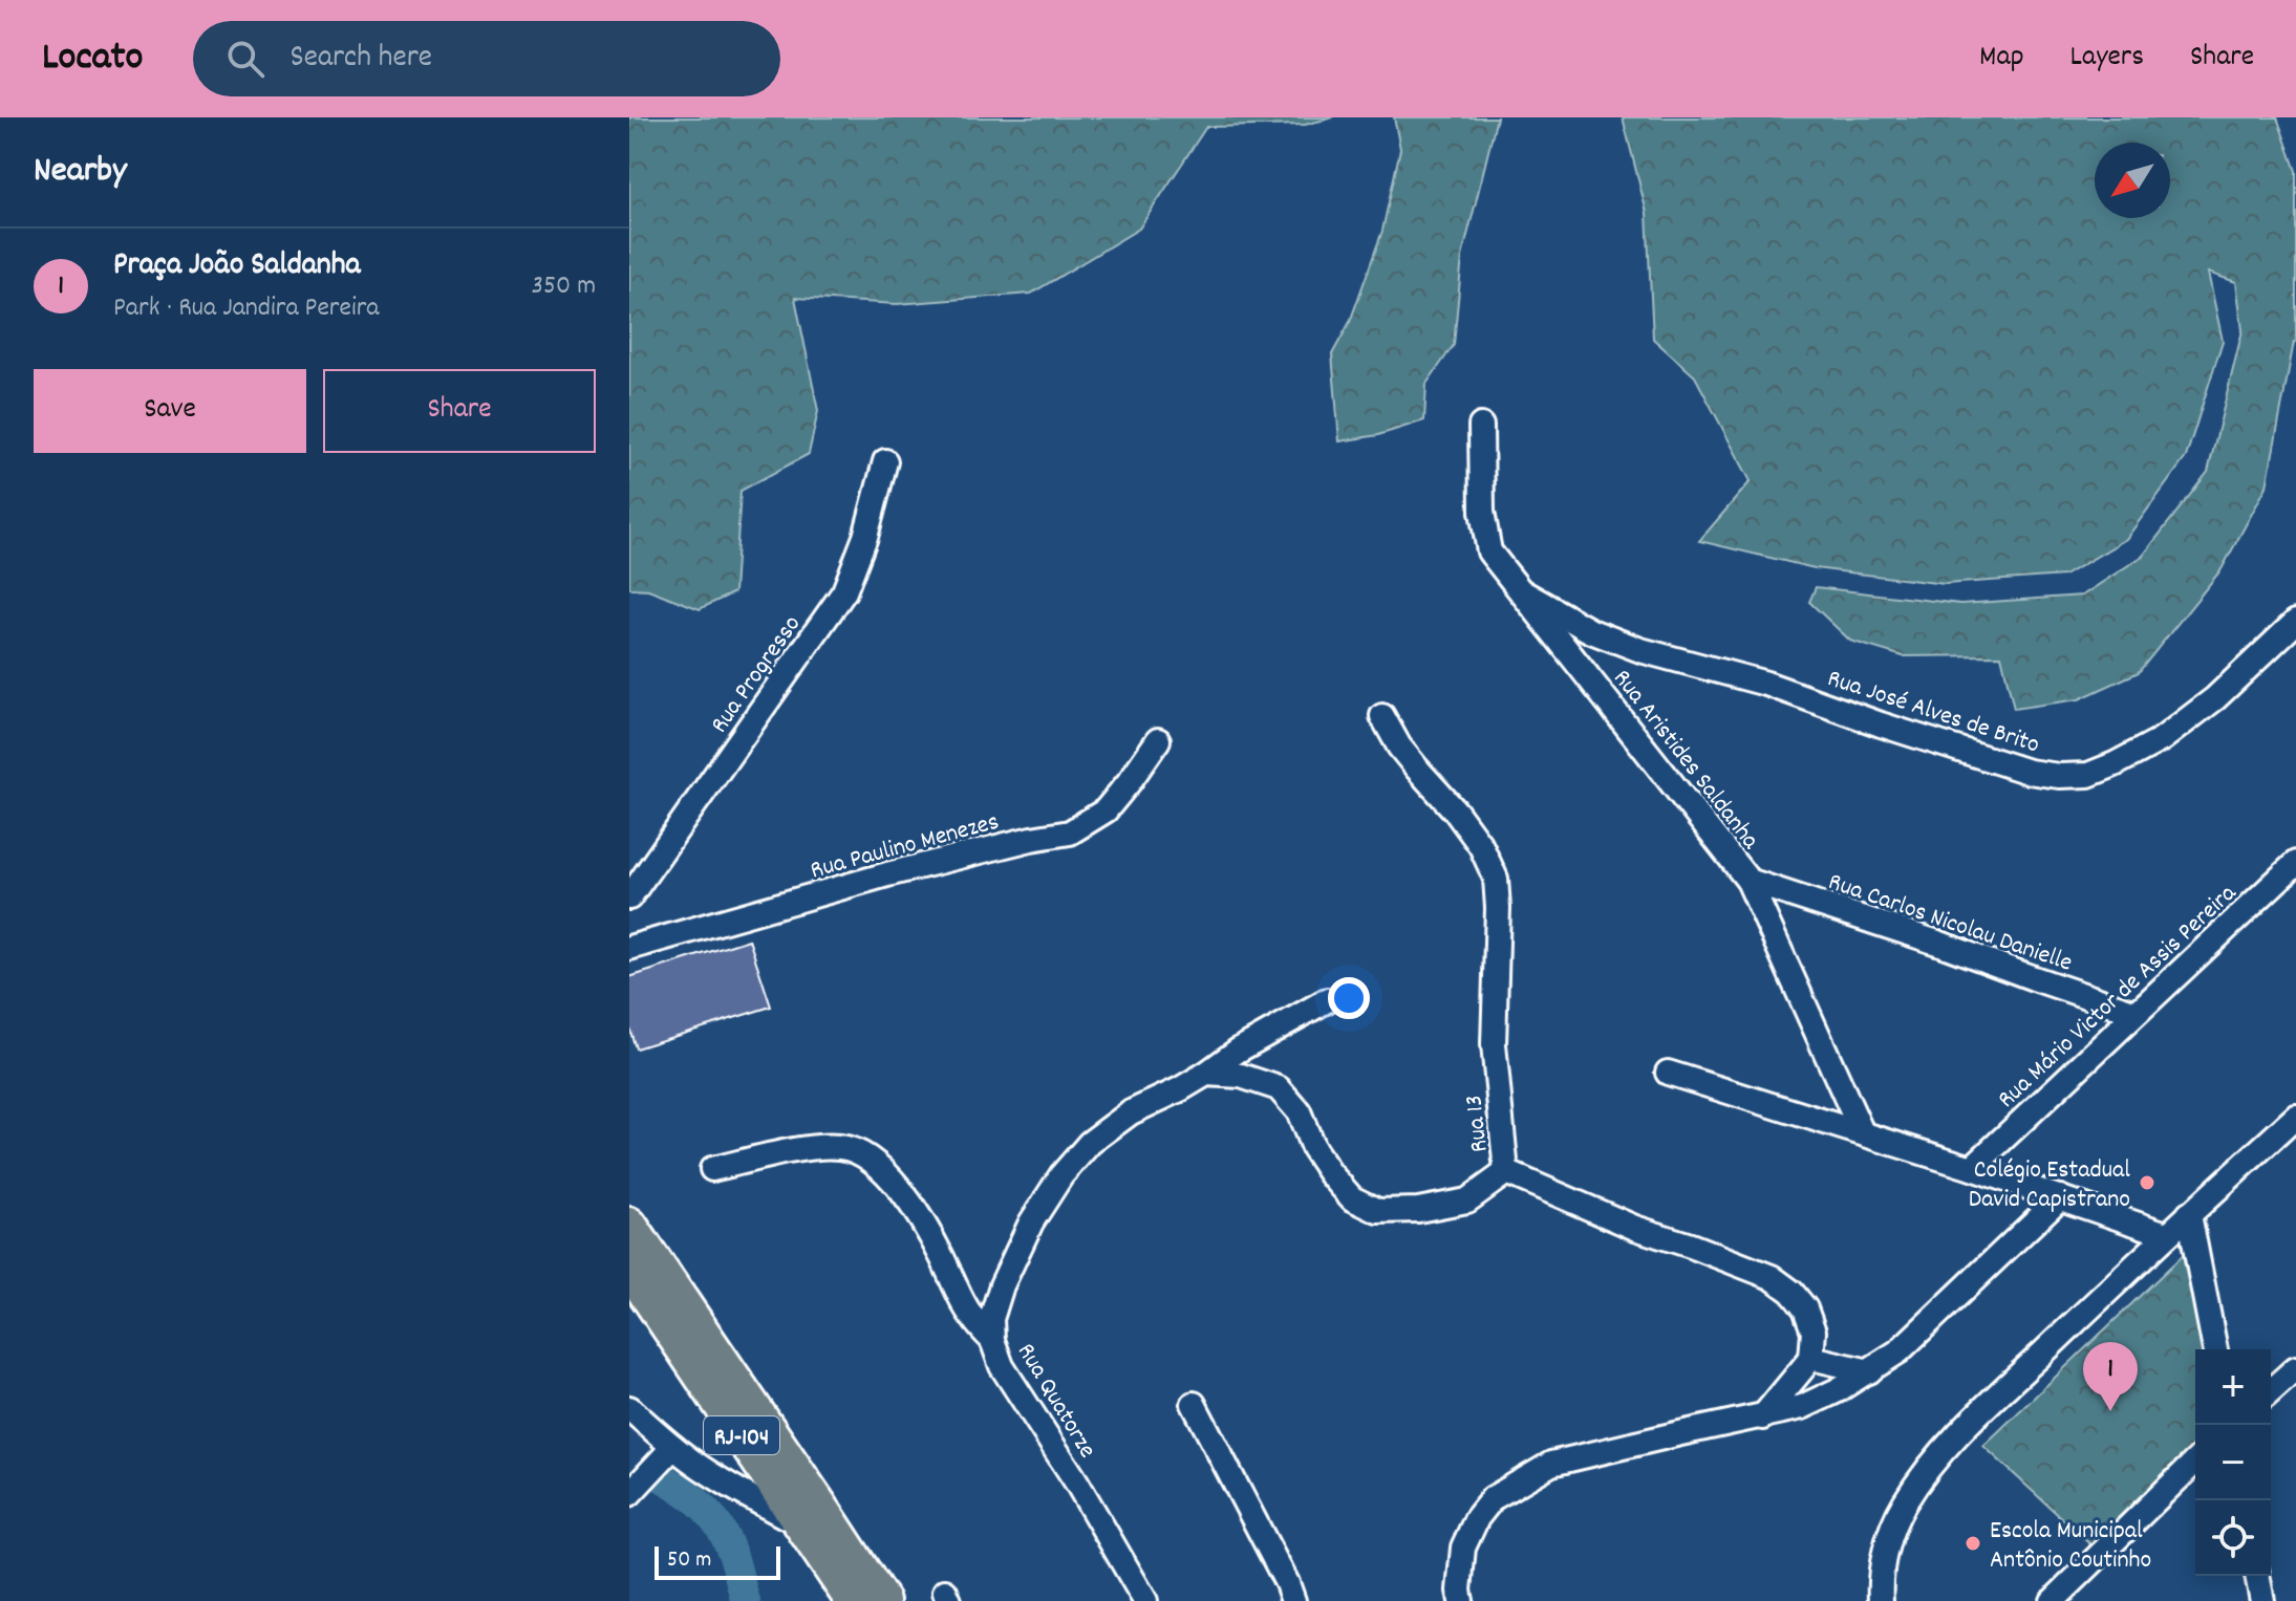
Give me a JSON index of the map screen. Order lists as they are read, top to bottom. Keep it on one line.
{"streets":{"highway":["RJ-104"],"street":["Rua Progresso","Rua José Alves de Brito","Rua Aristides Saldanha","Rua Paulino Menezes","Rua Carlos Nicolau Danielle","Rua Mário Victor de Assis Pereira","Rua 13","Rua Quatorze"]},"crossings":[["Rua José Alves de Brito","Rua Aristides Saldanha"],["Rua Aristides Saldanha","Rua Carlos Nicolau Danielle"],["Rua Carlos Nicolau Danielle","Rua Mário Victor de Assis Pereira"]],"places":["Colégio Estadual David Capistrano","Escola Municipal Antônio Coutinho"],"scale_bar":"50 m","north":"bottom left","page":{"header":"Locato","search":"Search here","nav":["Map","Layers","Share"],"heading":"Nearby","list":[{"mark":"1","name":"Praça João Saldanha","note":"Park · Rua Jandira Pereira","value":"350 m"}],"buttons":["Save","Share"],"pins":"1","map_buttons":["+","−"],"scale":"50 m"}}
